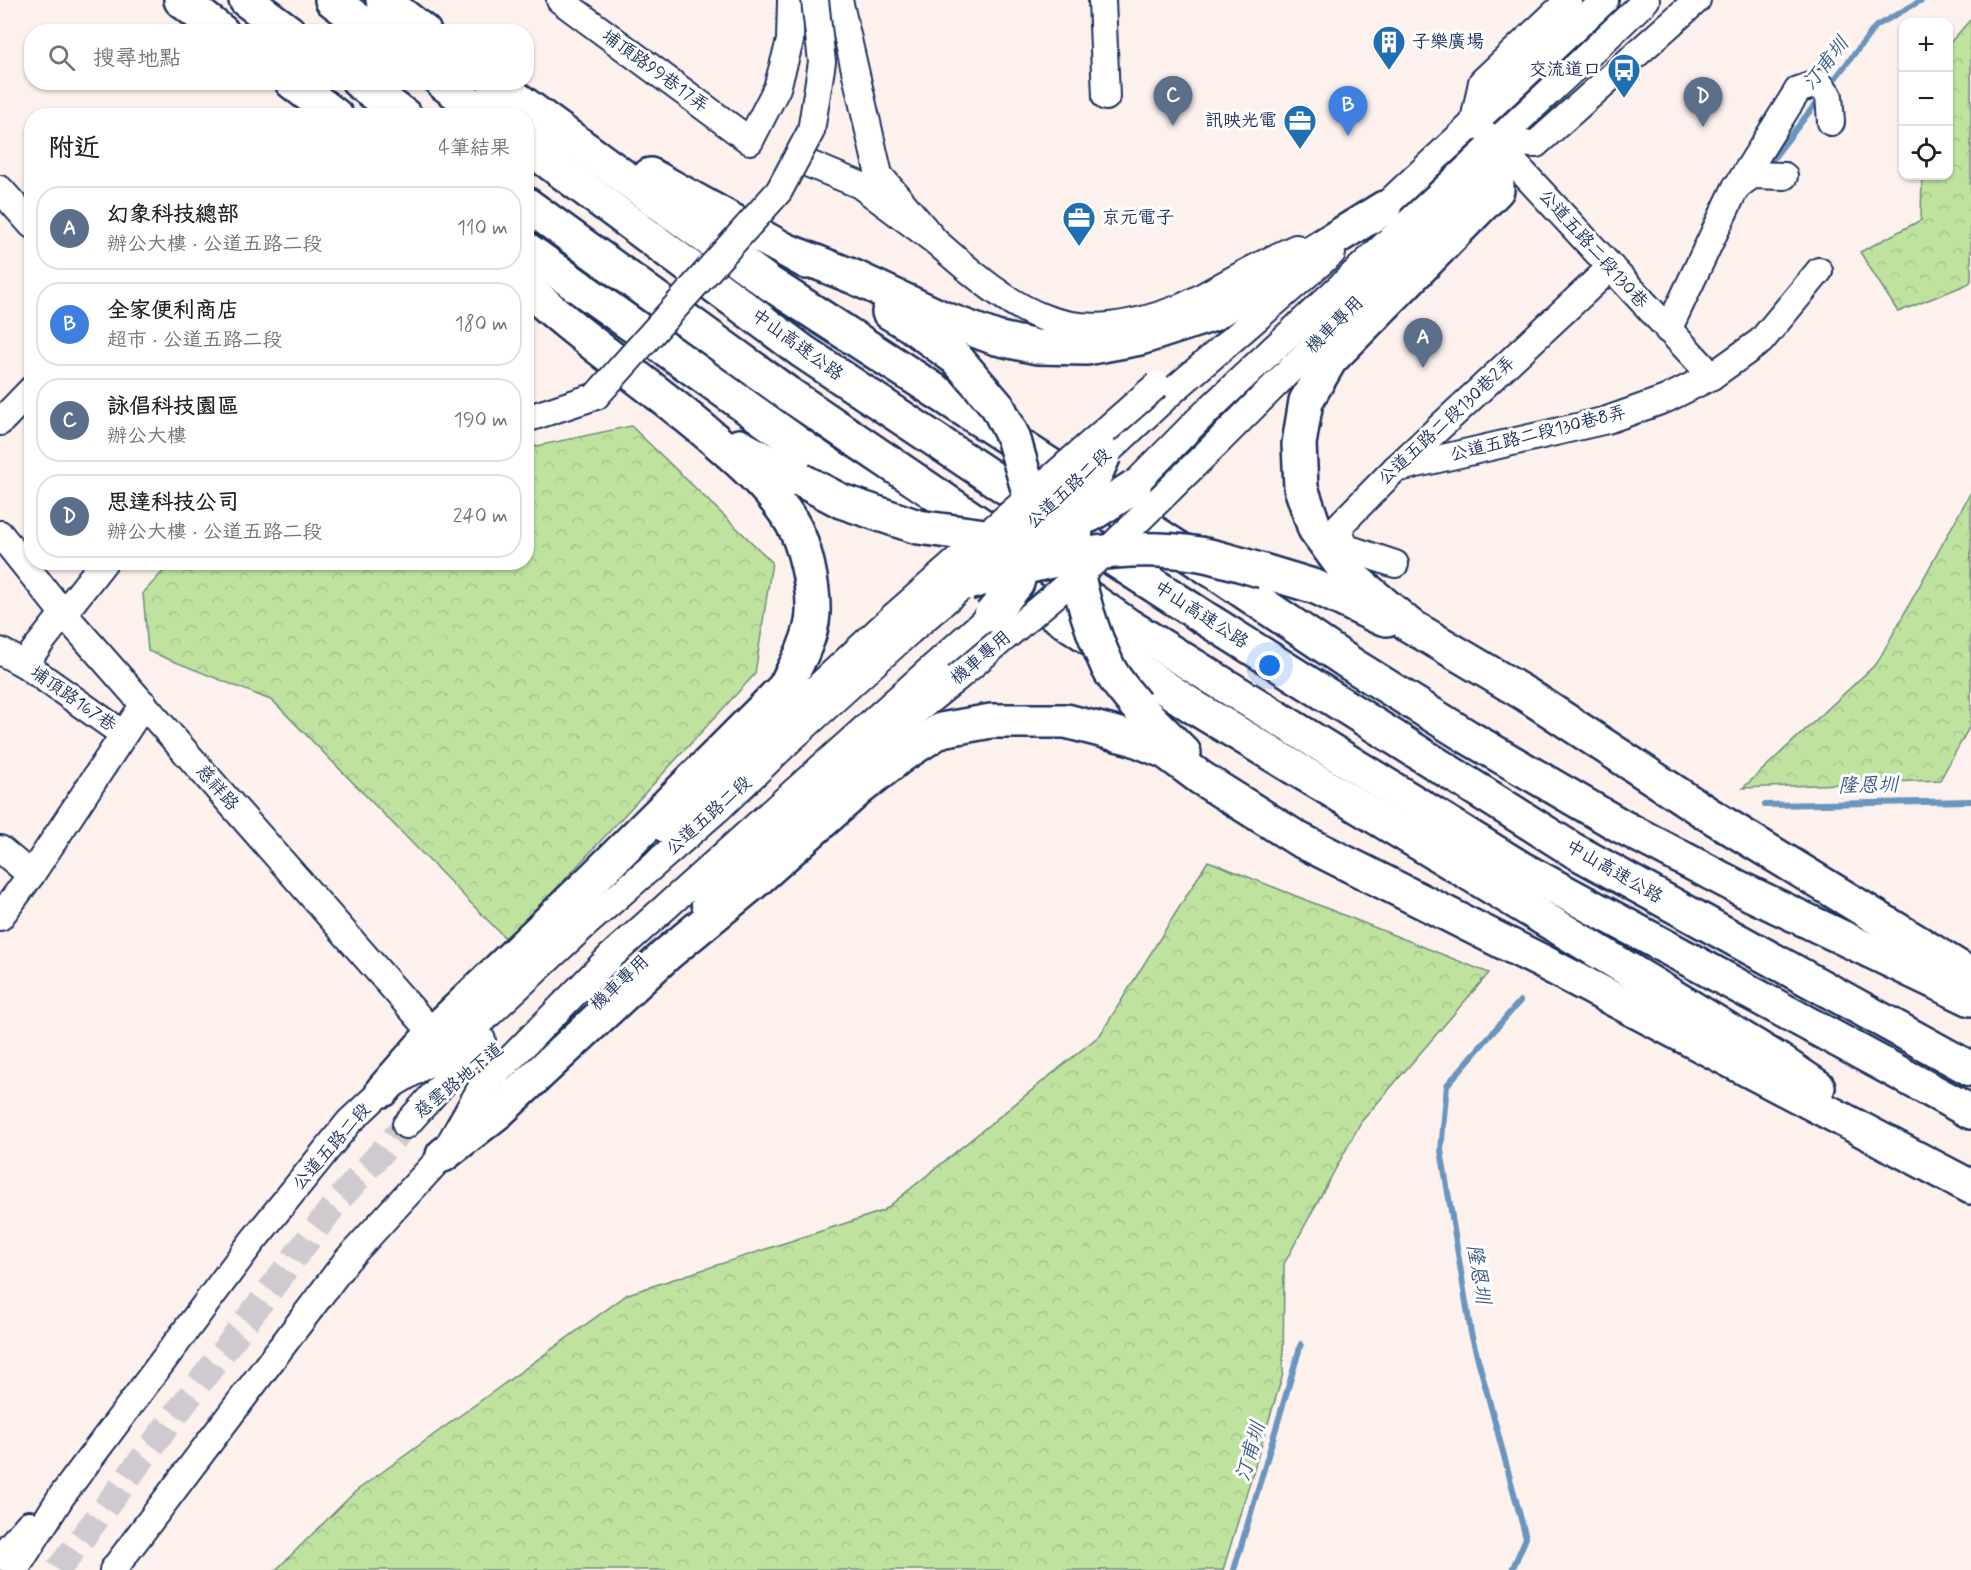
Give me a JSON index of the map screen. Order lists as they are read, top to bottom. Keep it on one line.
{"streets":{"highway":["中山高速公路"],"street":["埔頂路99巷17弄","公道五路二段130巷","機車專用","公道五路二段130巷2弄","公道五路二段130巷8弄","公道五路二段","埔頂路167巷","慈祥路","慈雲路地下道"]},"crossings":[["公道五路二段130巷","機車專用"],["公道五路二段130巷","公道五路二段130巷2弄"],["公道五路二段130巷","公道五路二段130巷8弄"],["機車專用","公道五路二段"],["機車專用","慈祥路"],["公道五路二段130巷2弄","公道五路二段130巷8弄"],["公道五路二段","慈雲路地下道"],["埔頂路167巷","慈祥路"]],"water":["汀甫圳","隆恩圳"],"places":{"building":["子樂廣場"],"bus stop":["交流道口"],"office":["訊映光電","京元電子"]},"page":{"map_buttons":["+","−"],"search":"搜尋地點","pins":["C","D","B","A"],"heading":["附近","4筆結果"],"list":[{"mark":"A","name":"幻象科技總部","note":"辦公大樓 · 公道五路二段","value":"110 m"},{"mark":"B","name":"全家便利商店","note":"超市 · 公道五路二段","value":"180 m"},{"mark":"C","name":"詠倡科技園區","note":"辦公大樓","value":"190 m"},{"mark":"D","name":"思達科技公司","note":"辦公大樓 · 公道五路二段","value":"240 m"}]}}
